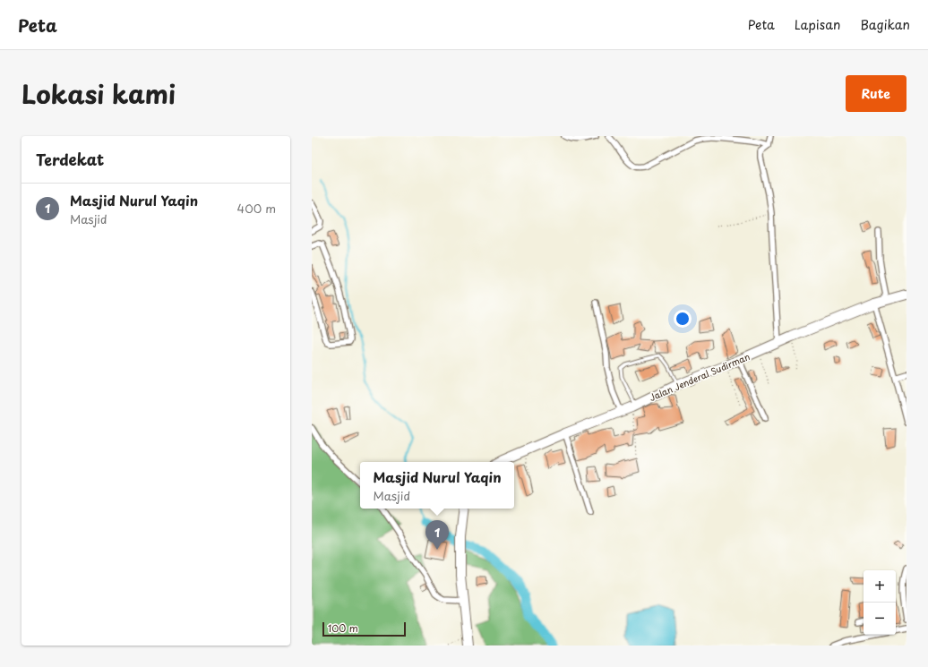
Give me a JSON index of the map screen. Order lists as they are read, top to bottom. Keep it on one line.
{"streets":{"highway":["Jalan Jenderal Sudirman"]},"scale_bar":"100 m","page":{"header":"Peta","nav":["Peta","Lapisan","Bagikan"],"title":"Lokasi kami","buttons":"Rute","heading":"Terdekat","list":[{"mark":"1","name":"Masjid Nurul Yaqin","note":"Masjid","value":"400 m"}],"popup":["Masjid Nurul Yaqin","Masjid"],"pins":"1","map_buttons":["+","−"],"scale":"100 m"}}
